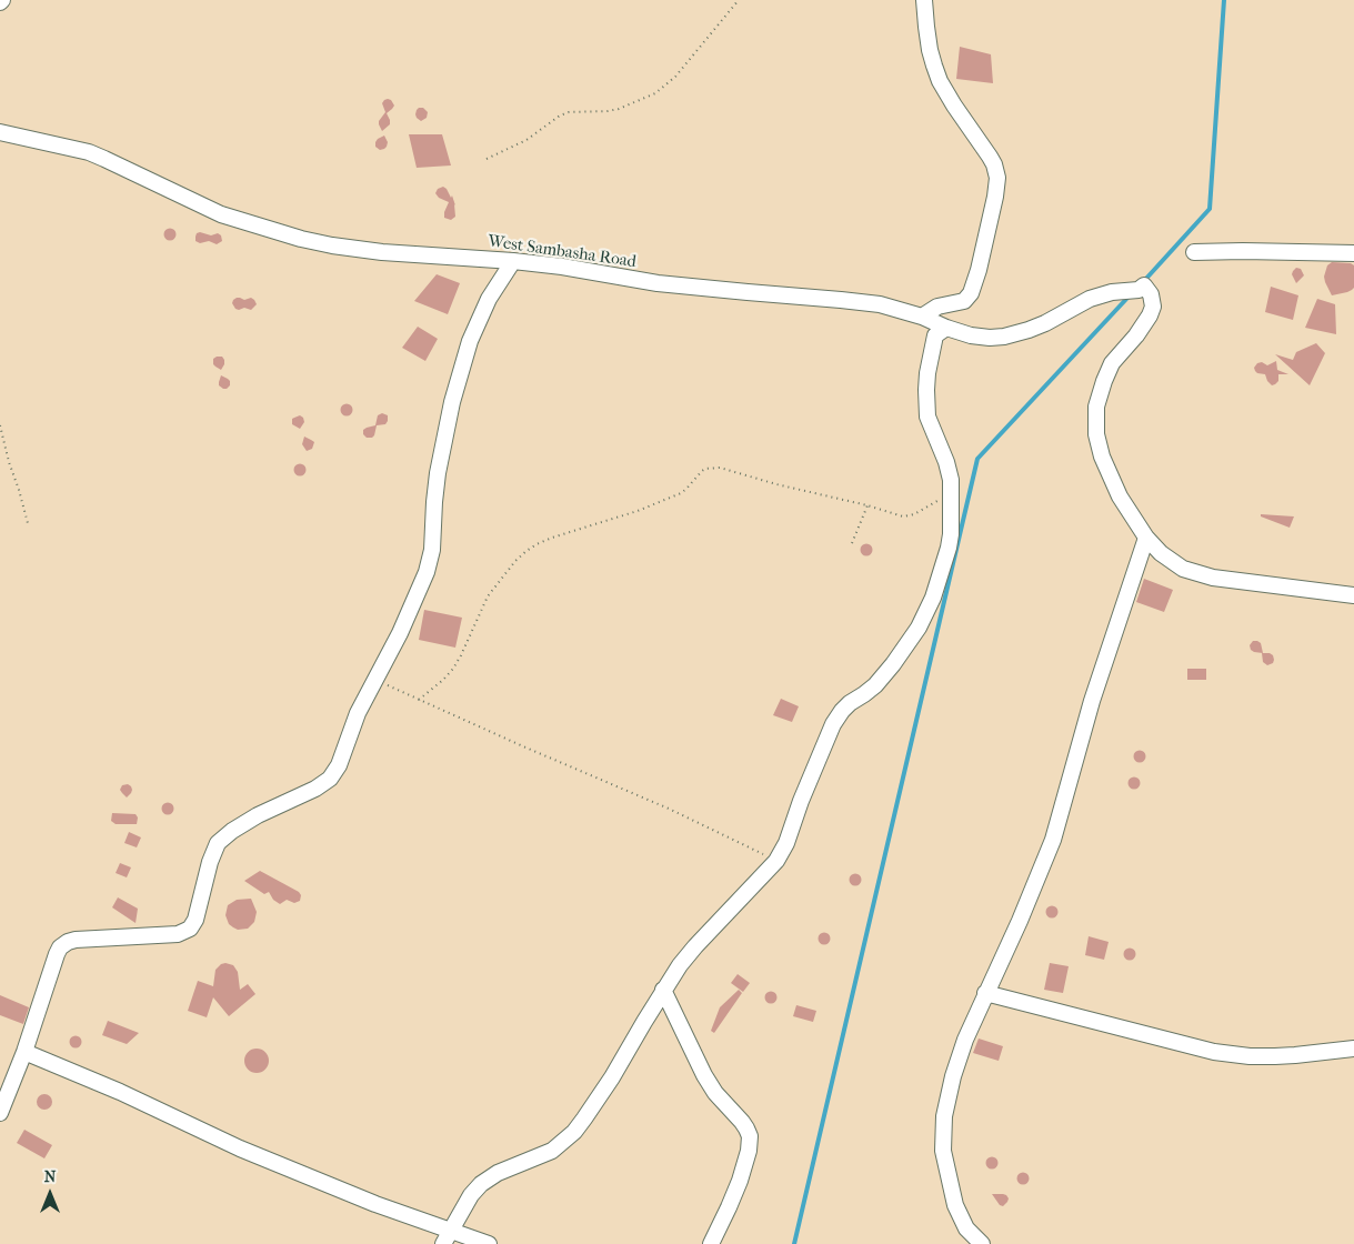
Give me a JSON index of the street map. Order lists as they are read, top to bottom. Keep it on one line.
{"streets":{"street":["West Sambasha Road"]},"north":"top"}
